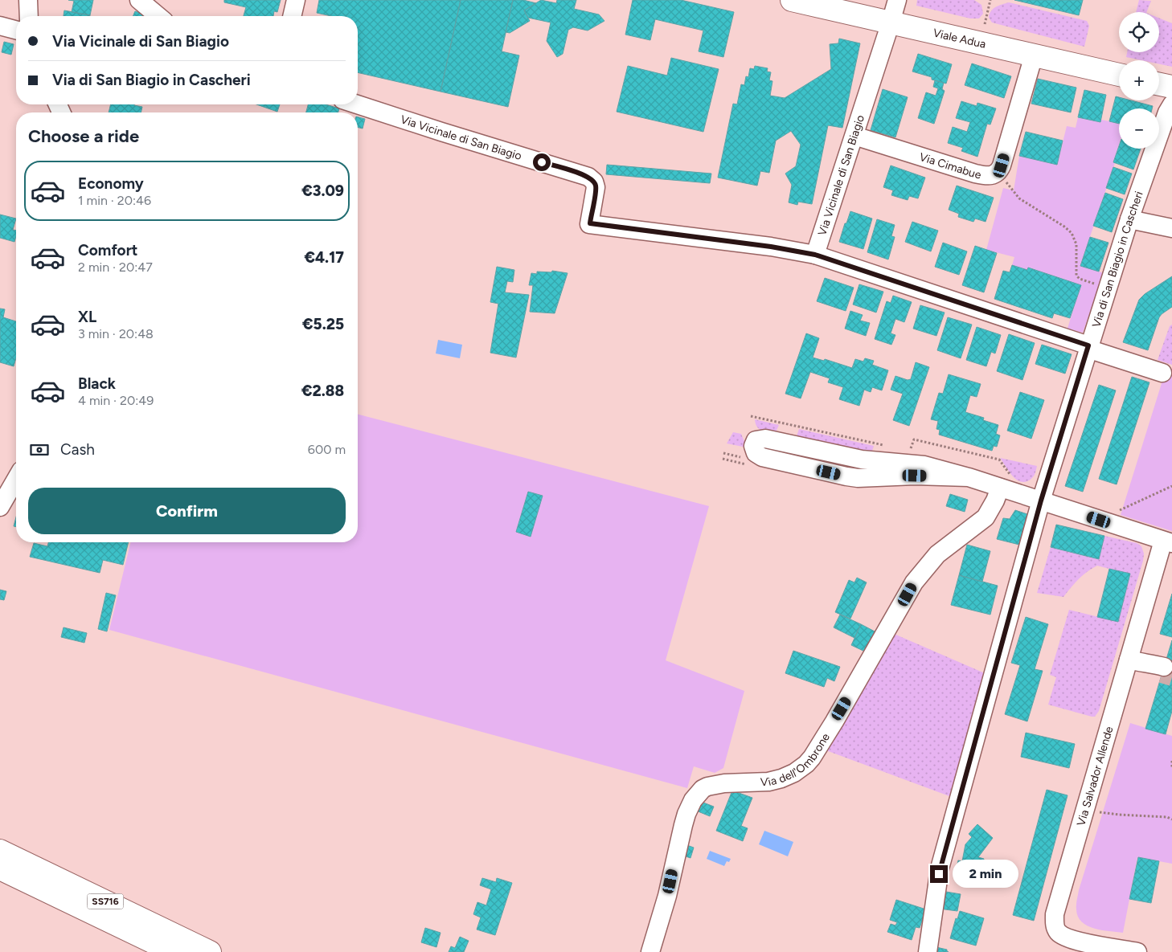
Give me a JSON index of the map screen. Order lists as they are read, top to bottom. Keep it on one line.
{"streets":{"main road":["Viale Adua","SS716"],"street":["Via Vicinale di San Biagio","Via Cimabue","Via di San Biagio in Cascheri","Via dell'Ombrone","Via Salvador Allende"]},"crossings":[["Viale Adua","Via Vicinale di San Biagio"],["Via Vicinale di San Biagio","Via Cimabue"]],"page":{"map_buttons":["+","−"],"banner":["Via Vicinale di San Biagio","Via di San Biagio in Cascheri"],"heading":"Choose a ride","list":[{"name":"Economy","note":"1 min · 20:46","value":"€3.09"},{"name":"Comfort","note":"2 min · 20:47","value":"€4.17"},{"name":"XL","note":"3 min · 20:48","value":"€5.25"},{"name":"Black","note":"4 min · 20:49","value":"€2.88"}],"pay":["Cash","600 m"],"buttons":"Confirm","bubble":"2 min"}}
